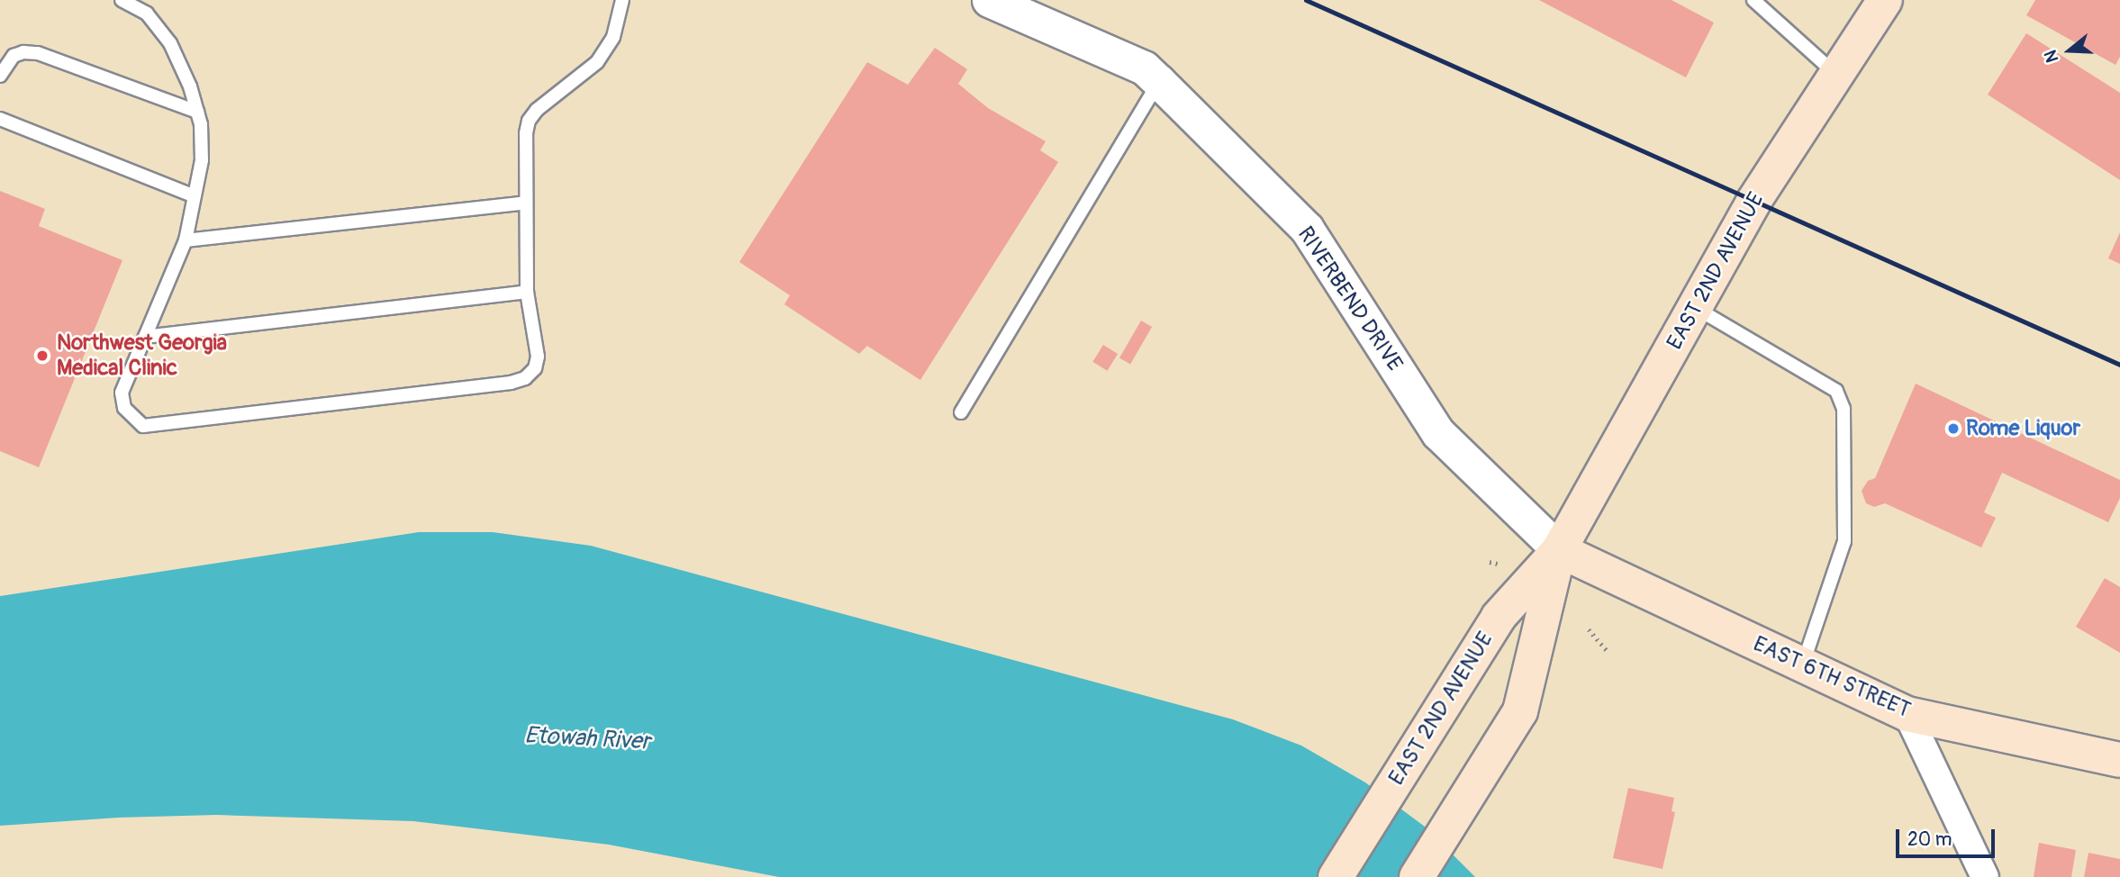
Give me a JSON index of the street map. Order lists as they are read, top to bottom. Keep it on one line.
{"streets":{"main road":["EAST 2ND AVENUE","EAST 6TH STREET"],"street":["RIVERBEND DRIVE"]},"crossings":[["EAST 2ND AVENUE","RIVERBEND DRIVE"],["EAST 2ND AVENUE","EAST 6TH STREET"],["RIVERBEND DRIVE","EAST 6TH STREET"]],"water":["Etowah River"],"places":["Northwest Georgia Medical Clinic","Rome Liquor"],"scale_bar":"20 m","north":"left"}
